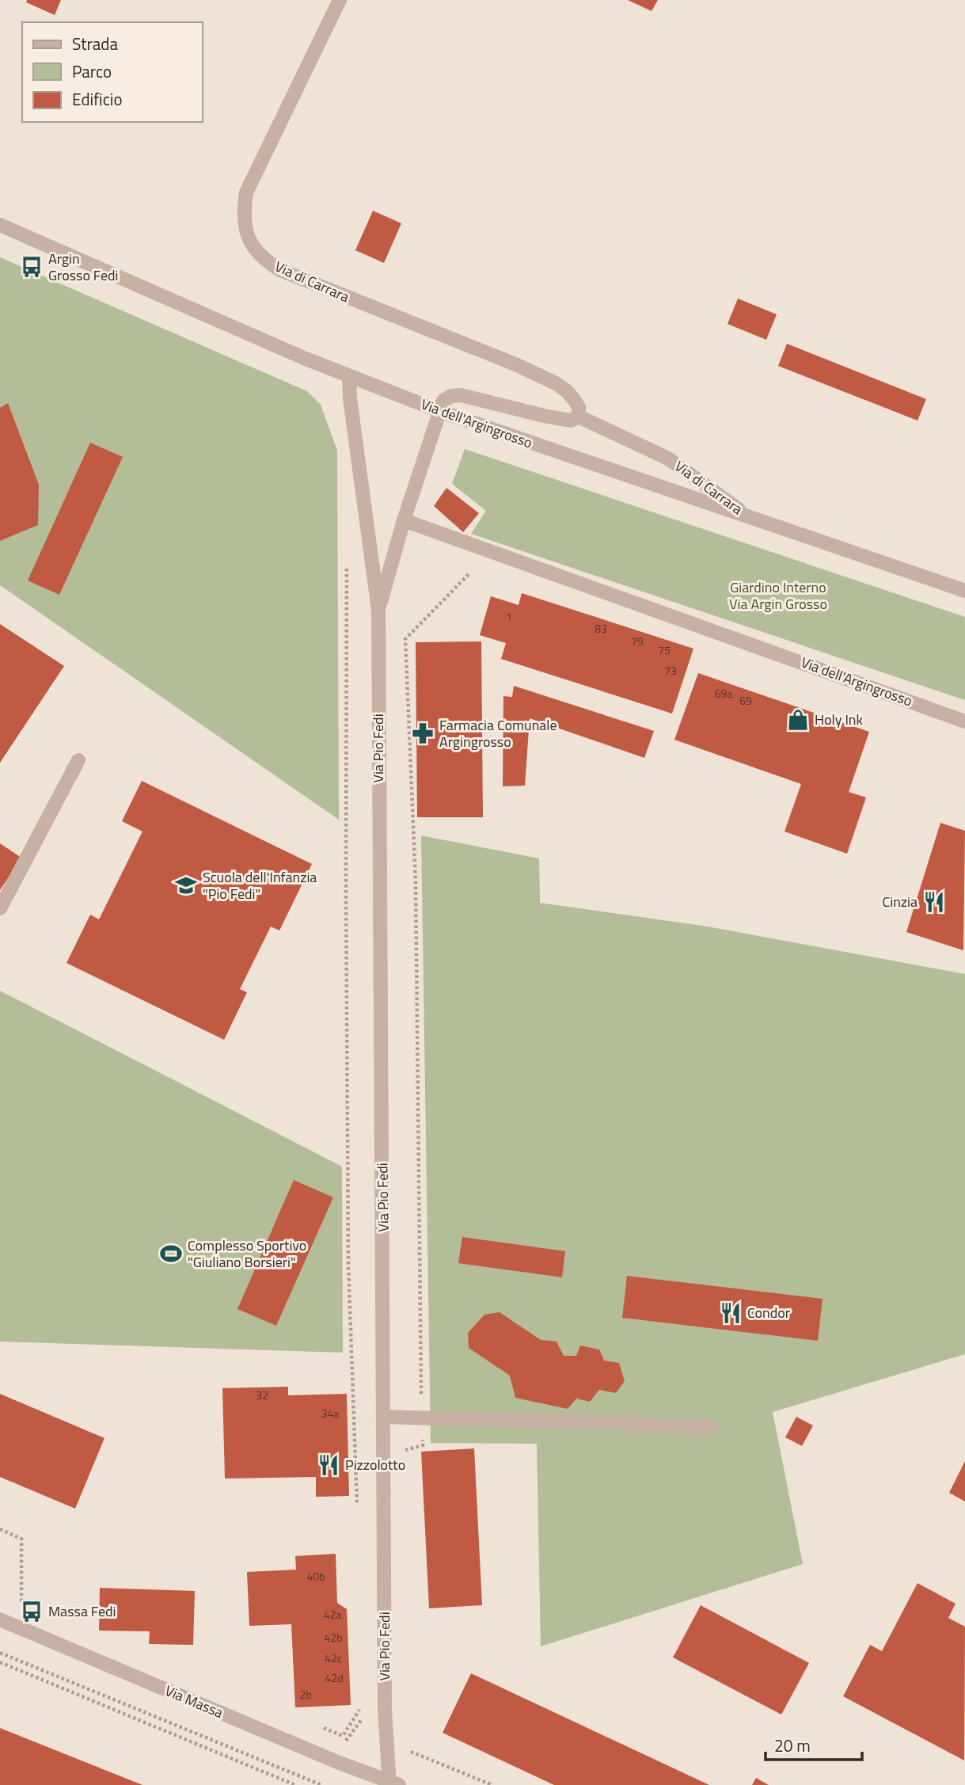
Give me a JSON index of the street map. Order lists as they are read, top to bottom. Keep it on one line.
{"streets":{"street":["Via di Carrara","Via dell'Argingrosso","Via Pio Fedi","Via Massa"]},"crossings":[["Via di Carrara","Via dell'Argingrosso"],["Via di Carrara","Via Pio Fedi"],["Via dell'Argingrosso","Via Pio Fedi"],["Via Pio Fedi","Via Massa"]],"parks":["Giardino Interno Via Argin Grosso"],"places":{"bus stop":["Argin Grosso Fedi","Massa Fedi"],"shop":["Holy Ink"],"pharmacy":["Farmacia Comunale Argingrosso"],"school or university":["Scuola dell'Infanzia \"Pio Fedi\""],"restaurant":["Cinzia","Condor","Pizzolotto"],"sports":["Complesso Sportivo \"Giuliano Borsieri\""]},"house_numbers":["1","83","79","75","73","69a","69","32","34a","40b","42a","42b","42c","42d","2b"],"legend":["Strada","Parco","Edificio"],"scale_bar":"20 m"}
